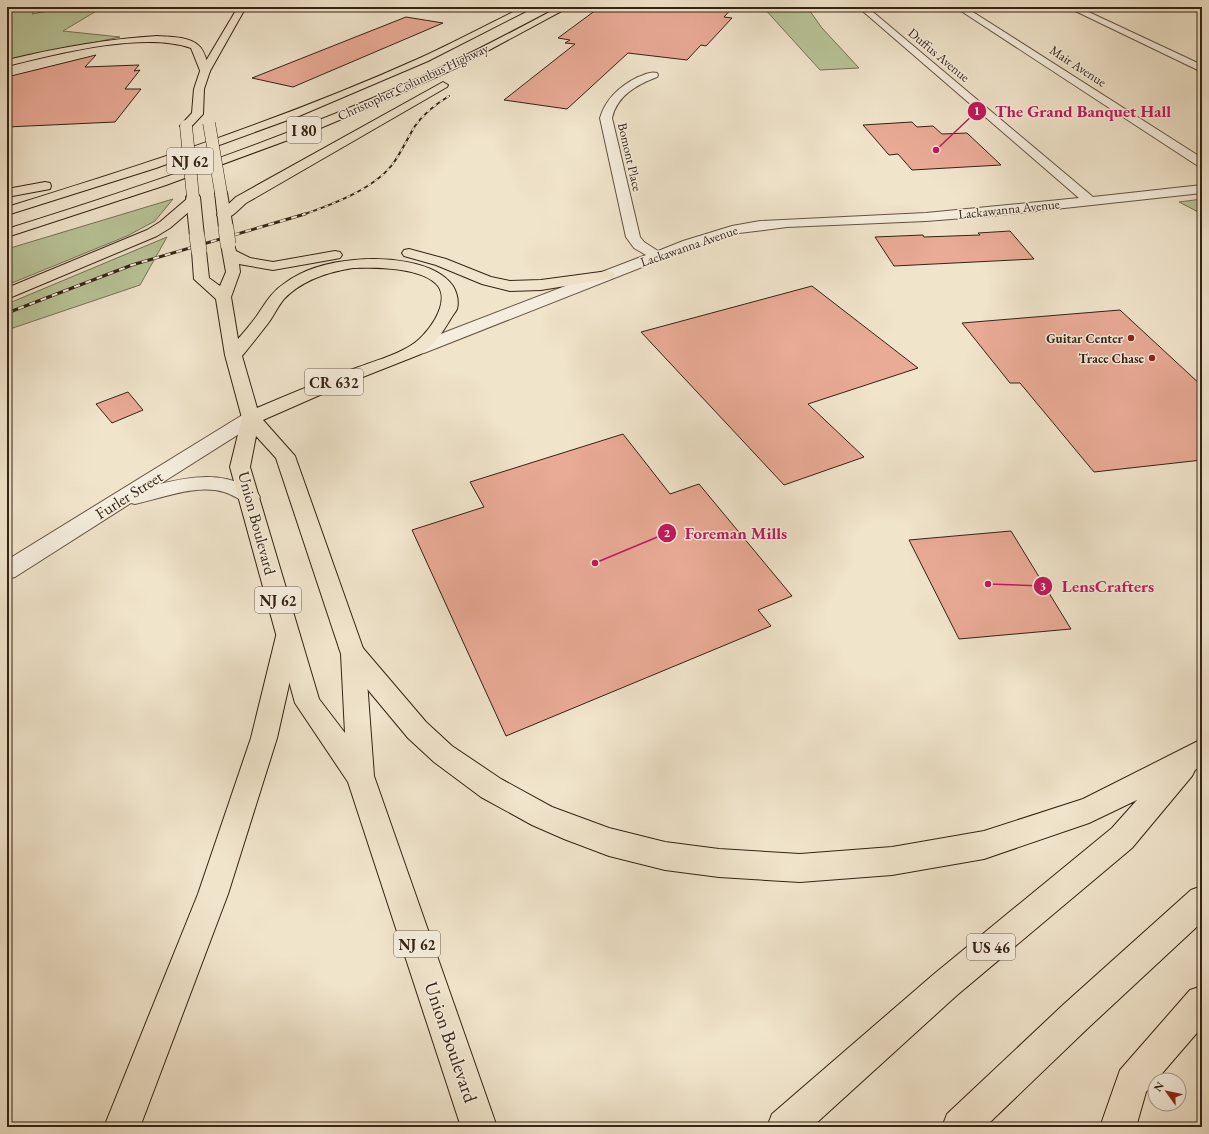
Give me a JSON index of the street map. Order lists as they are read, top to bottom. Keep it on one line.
{"streets":{"main road":["Christopher Columbus Highway","I 80","NJ 62","Lackawanna Avenue","CR 632","Union Boulevard","US 46"],"street":["Duffus Avenue","Mair Avenue","Bomont Place","Furler Street"]},"crossings":[["Duffus Avenue","Lackawanna Avenue"],["Bomont Place","Lackawanna Avenue"],["NJ 62","Union Boulevard"],["Lackawanna Avenue","Furler Street"],["Lackawanna Avenue","Union Boulevard"],["Furler Street","Union Boulevard"]],"places":["The Grand Banquet Hall","Guitar Center","Trace Chase","Foreman Mills","LensCrafters"],"north":"top left"}
